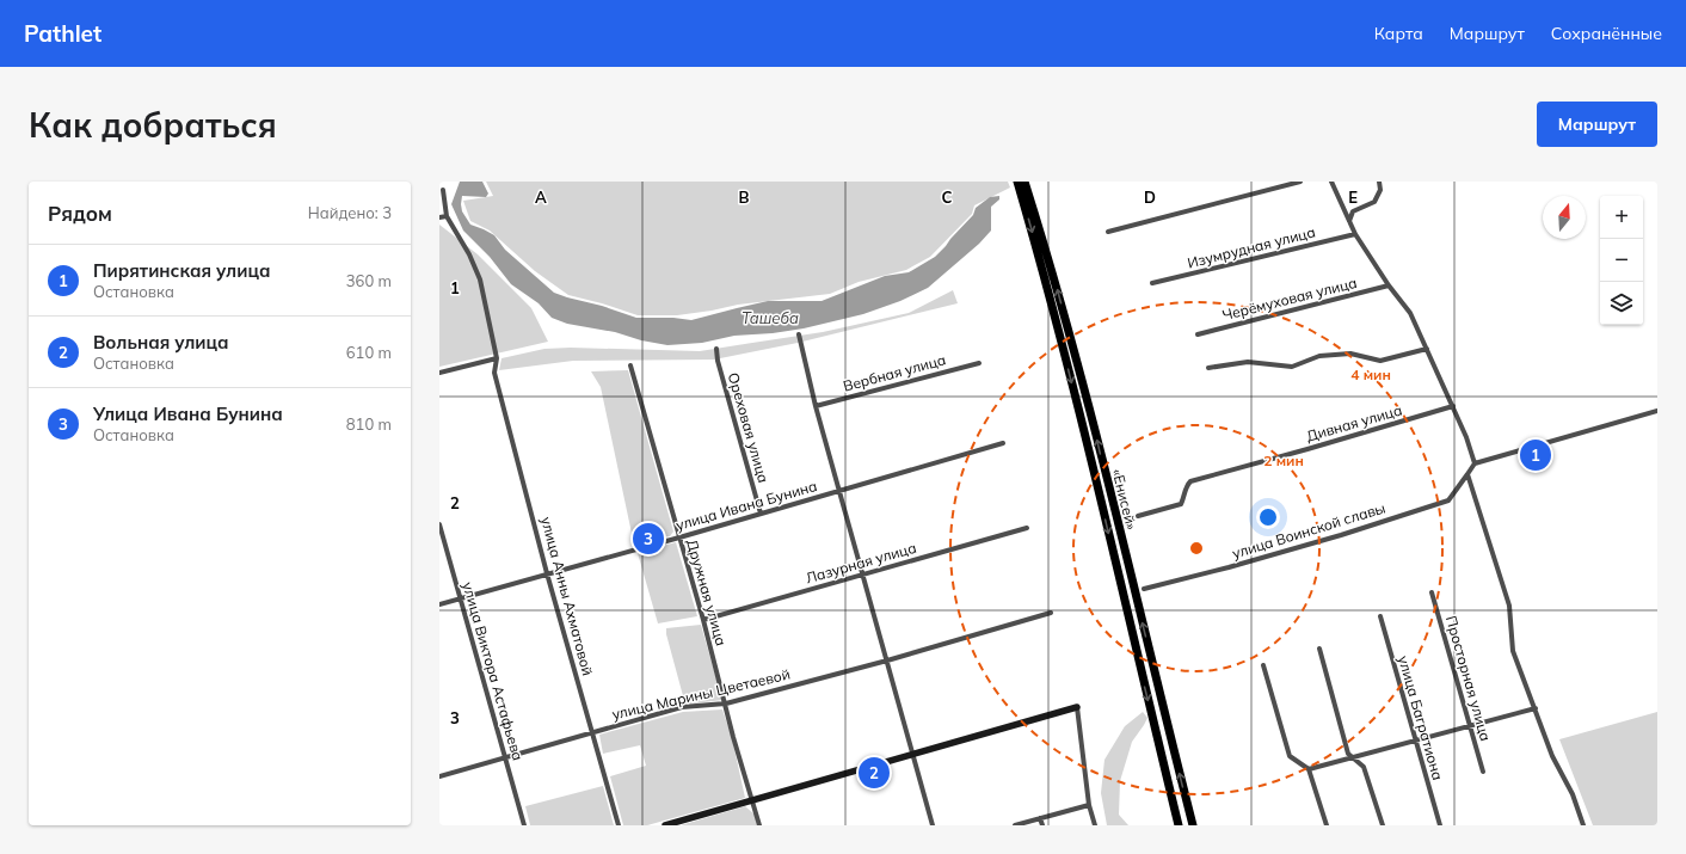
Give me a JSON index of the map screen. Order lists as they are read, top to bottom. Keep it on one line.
{"streets":{"highway":["«Енисей»"],"street":["Изумрудная улица","Черёмуховая улица","Вербная улица","Дивная улица","Ореховая улица","улица Ивана Бунина","улица Воинской славы","Лазурная улица","Дружная улица","улица Анны Ахматовой","улица Виктора Астафьева","Просторная улица","улица Марины Цветаевой","улица Багратиона"]},"crossings":[["Ореховая улица","улица Ивана Бунина"],["улица Ивана Бунина","Дружная улица"],["улица Ивана Бунина","улица Анны Ахматовой"],["улица Ивана Бунина","улица Виктора Астафьева"],["Лазурная улица","Дружная улица"],["Дружная улица","улица Марины Цветаевой"],["улица Анны Ахматовой","улица Марины Цветаевой"],["улица Виктора Астафьева","улица Марины Цветаевой"]],"water":["Ташеба"],"north":"top","page":{"header":"Pathlet","nav":["Карта","Маршрут","Сохранённые"],"buttons":"Маршрут","title":"Как добраться","heading":["Рядом","Найдено: 3"],"map_buttons":["+","−"],"list":[{"mark":"1","name":"Пирятинская улица","note":"Остановка","value":"360 m"},{"mark":"2","name":"Вольная улица","note":"Остановка","value":"610 m"},{"mark":"3","name":"Улица Ивана Бунина","note":"Остановка","value":"810 m"}],"pins":["1","3","2"]},"grid":{"columns":["A","B","C","D","E"],"rows":["1","2","3"]},"rings":["4 мин","2 мин"]}
